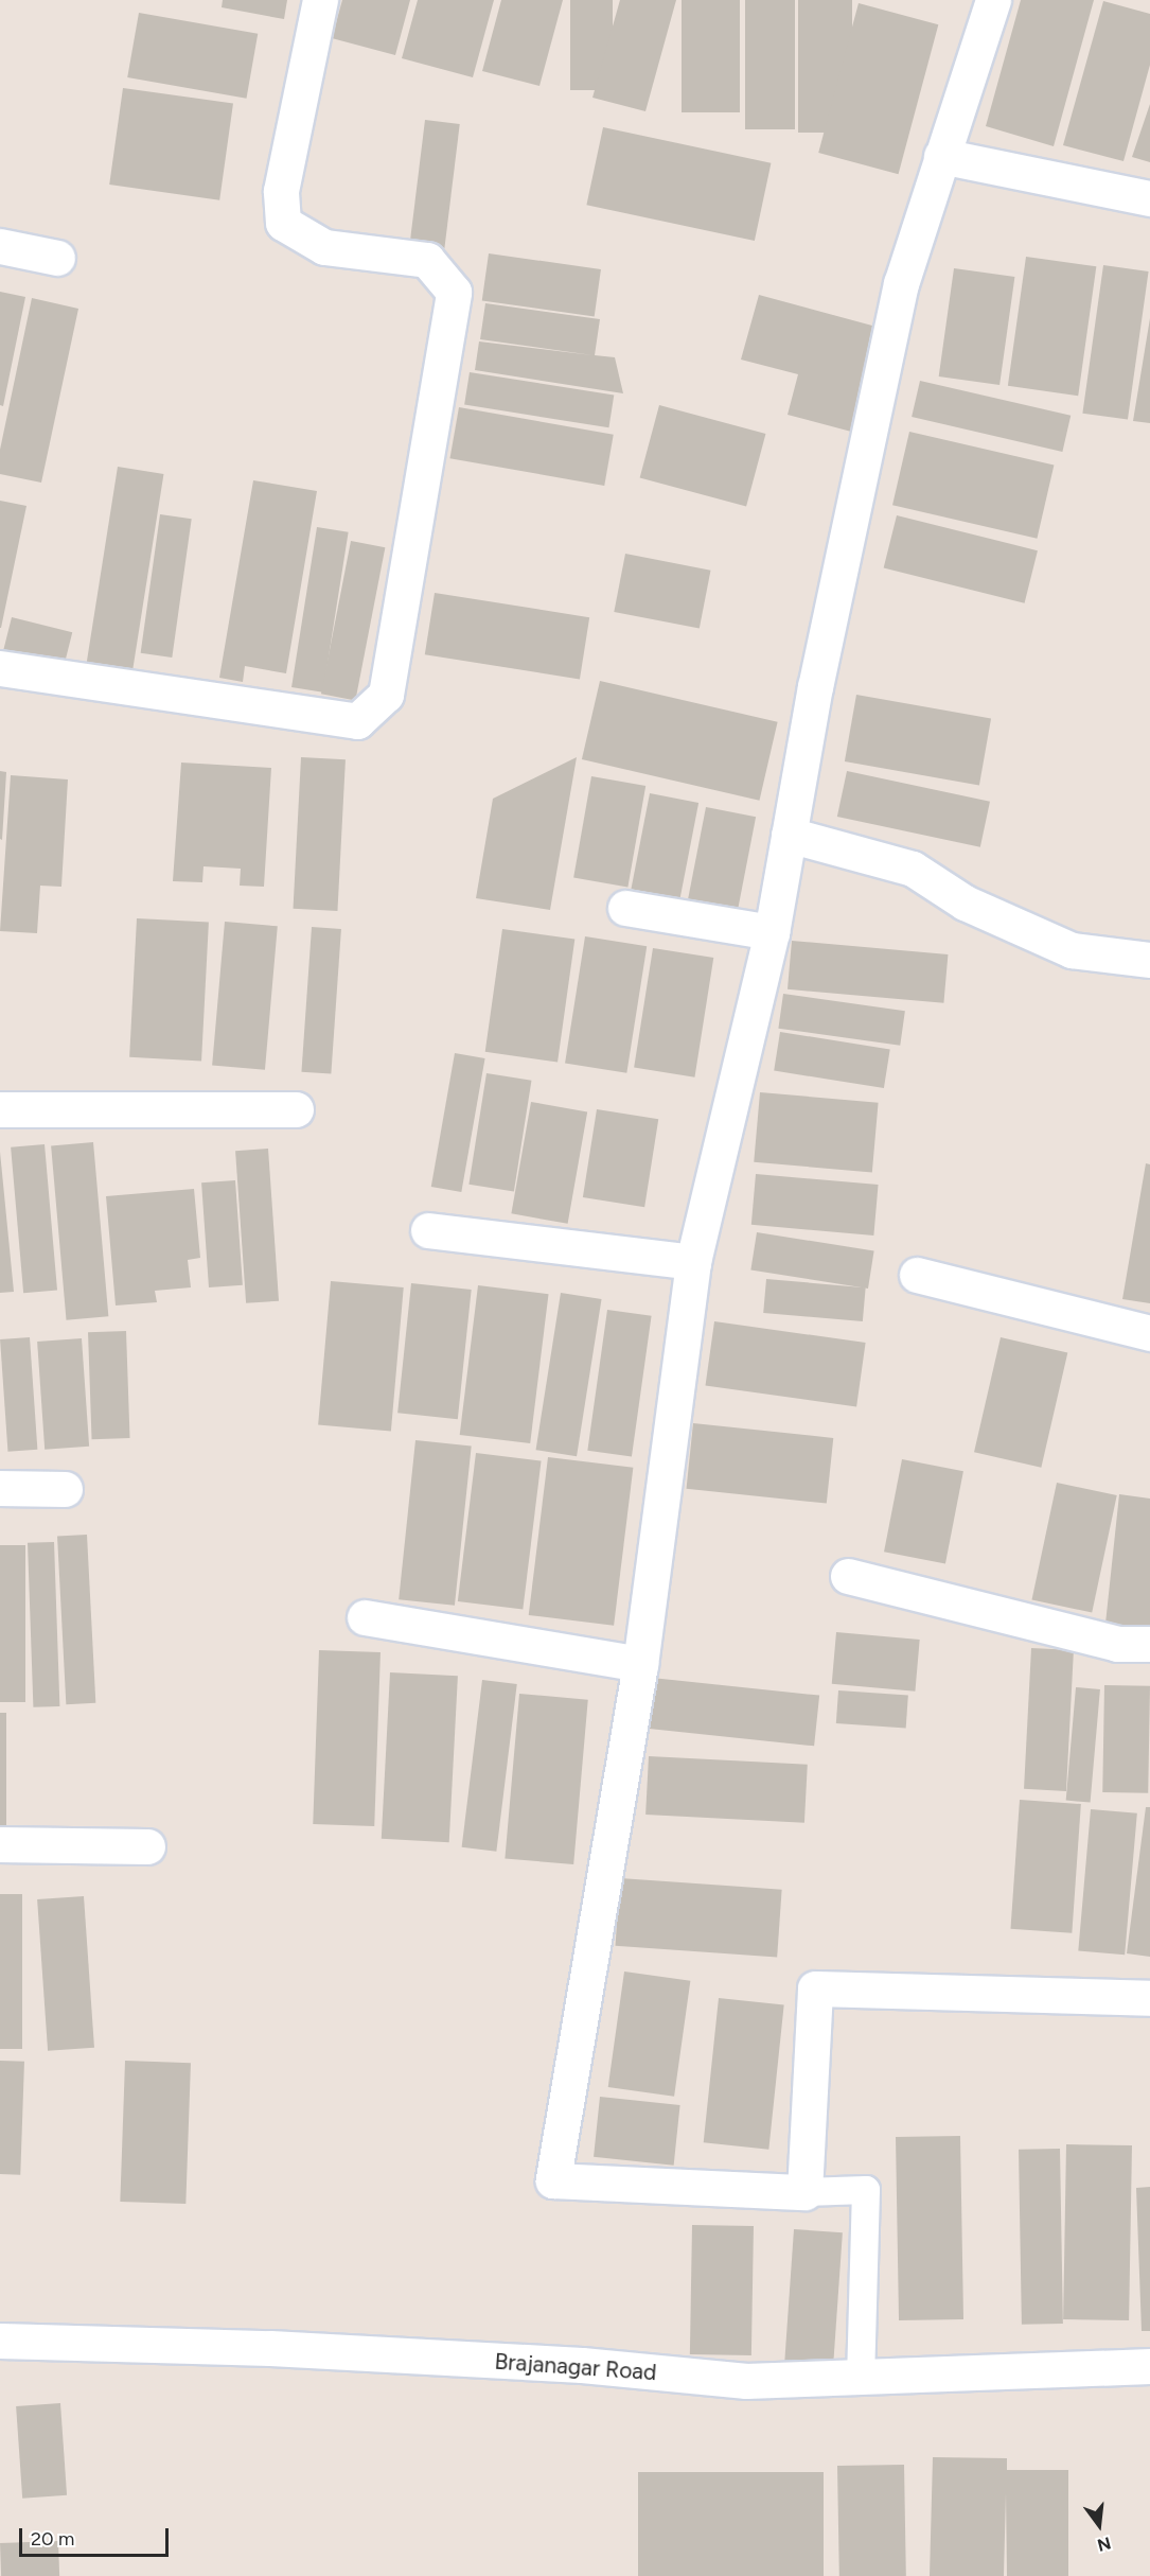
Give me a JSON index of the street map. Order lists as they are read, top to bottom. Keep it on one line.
{"streets":{"street":["Brajanagar Road"]},"scale_bar":"20 m","north":"bottom"}
